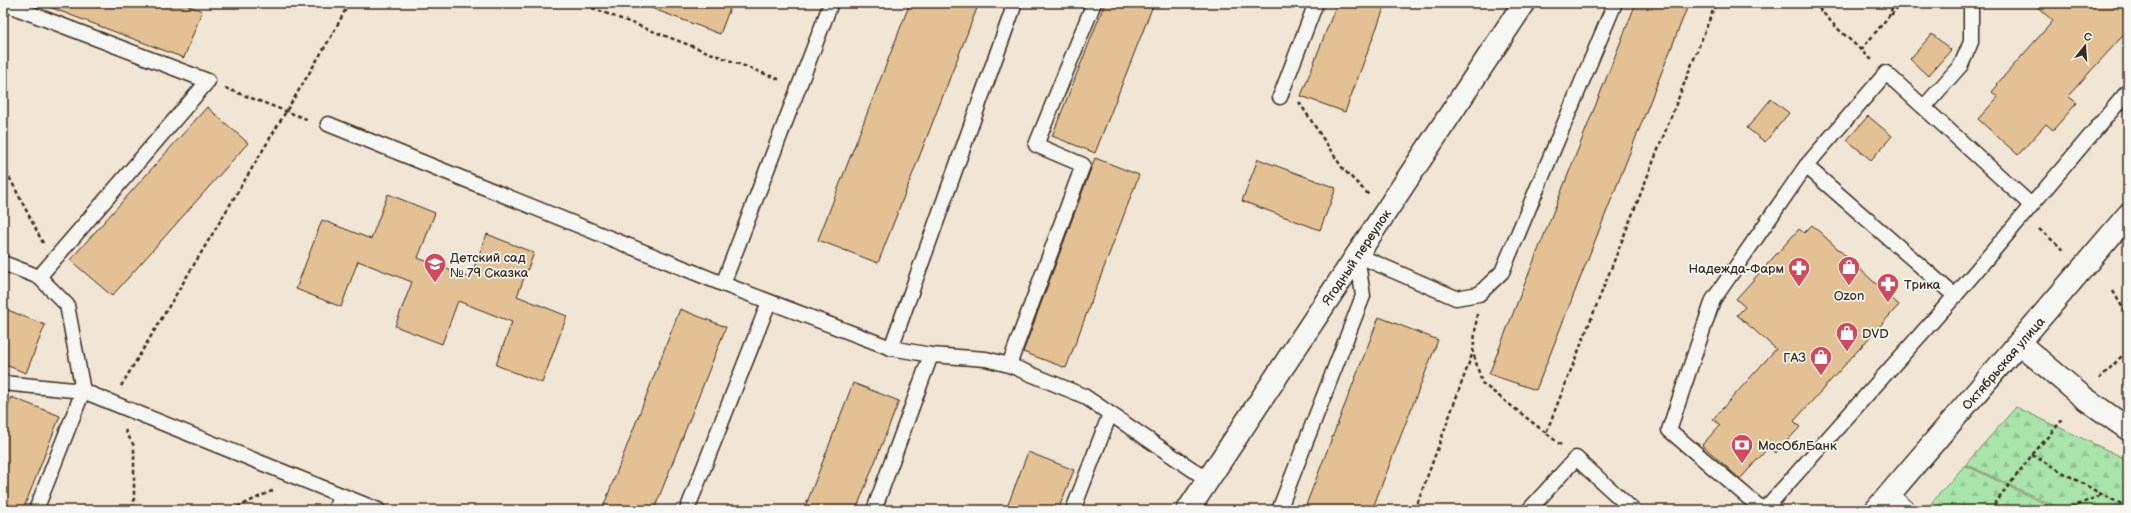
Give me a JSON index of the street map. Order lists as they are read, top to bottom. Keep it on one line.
{"streets":{"street":["Ягодный переулок","Октябрьская улица"]},"places":{"school or university":["Детский сад № 79 Сказка"],"shop":["Ozon","DVD","ГАЗ"],"pharmacy":["Надежда-Фарм","Трика"],"bank":["МосОблБанк"]},"north":"top"}
